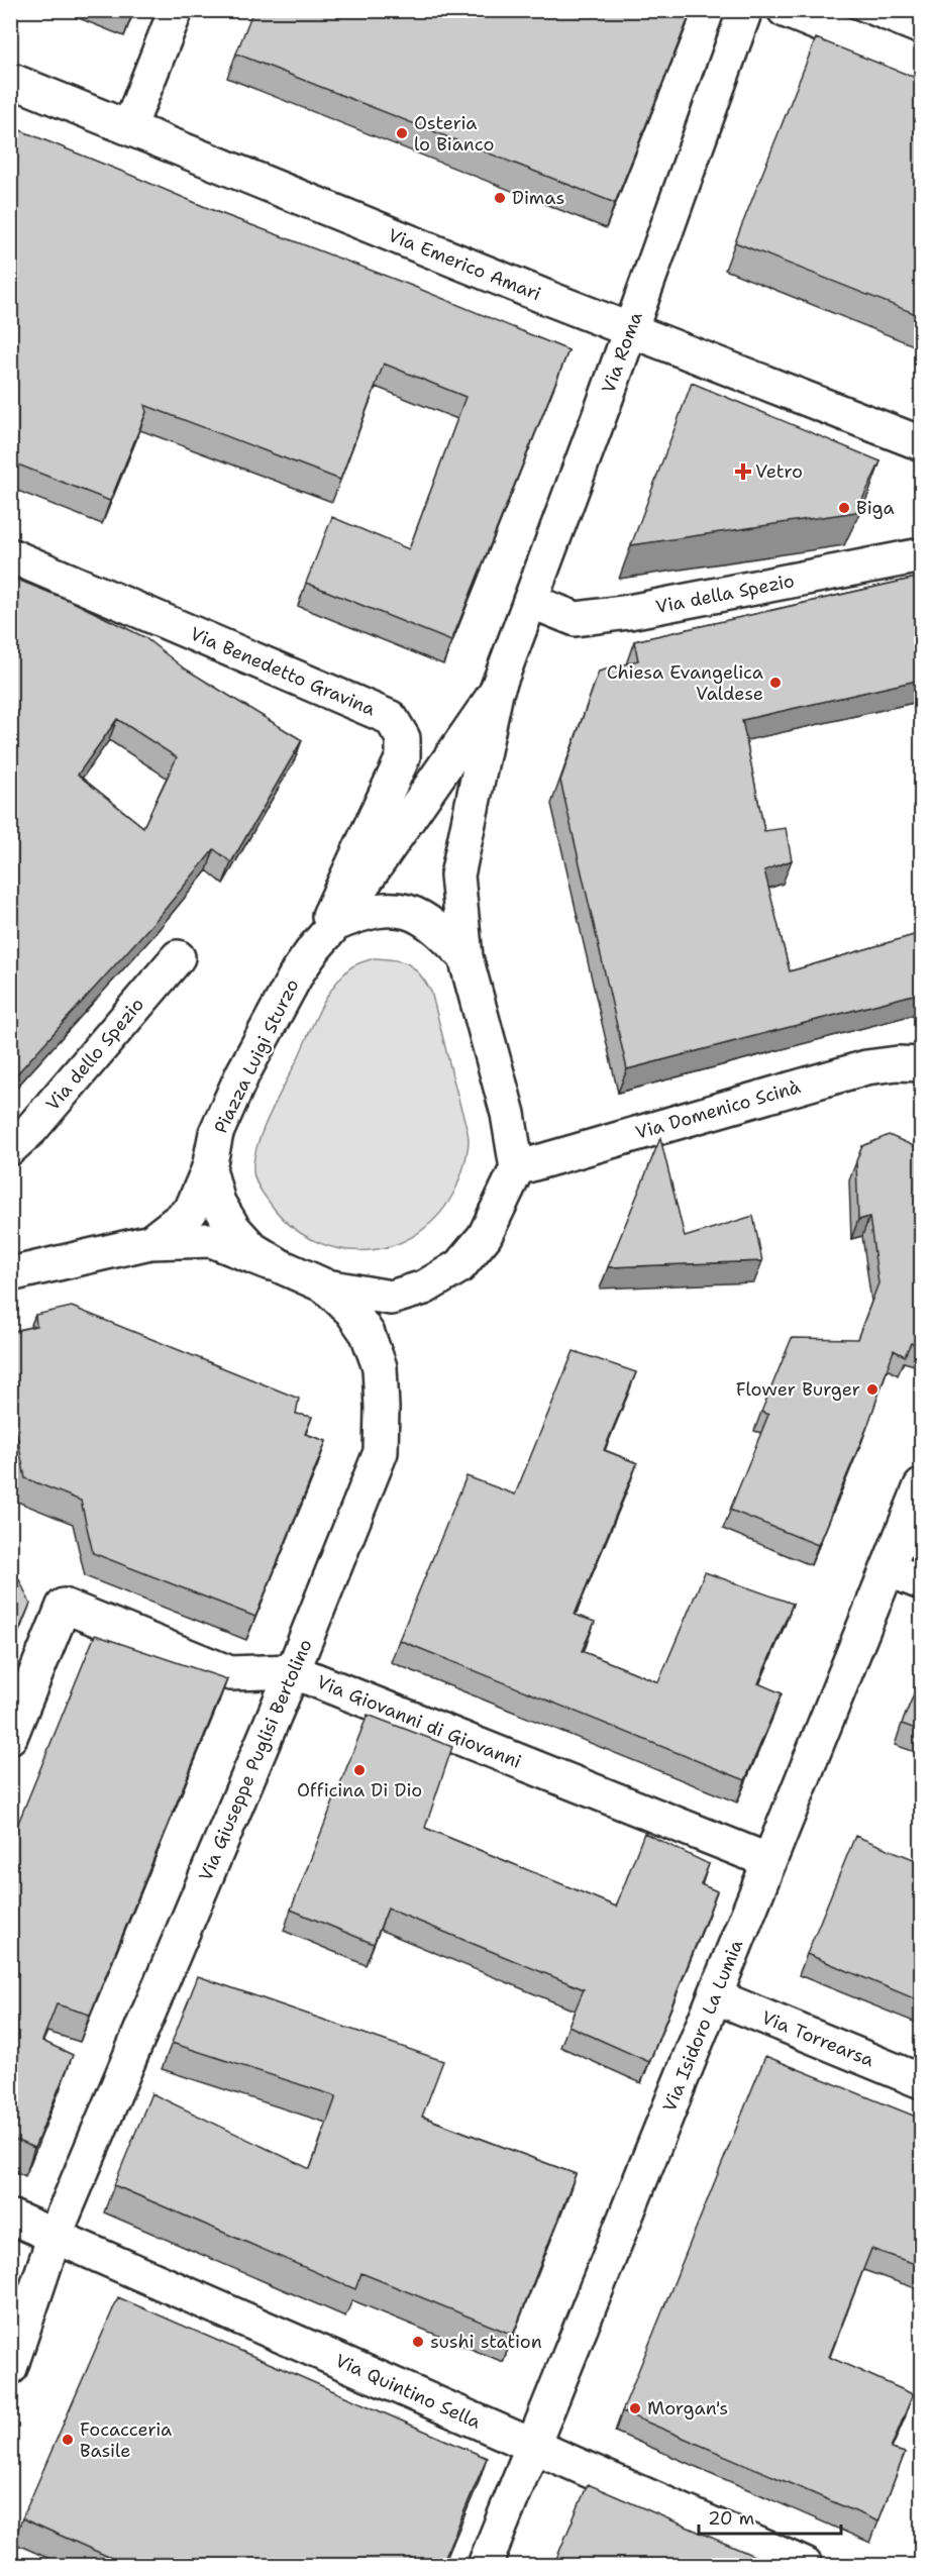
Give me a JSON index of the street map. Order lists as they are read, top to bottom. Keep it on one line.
{"streets":{"street":["Via Emerico Amari","Via Roma","Via della Spezio","Via Benedetto Gravina","Via dello Spezio","Piazza Luigi Sturzo","Via Domenico Scinà","Via Giovanni di Giovanni","Via Giuseppe Puglisi Bertolino","Via Isidoro La Lumia","Via Torrearsa","Via Quintino Sella"]},"crossings":[["Via Emerico Amari","Via Roma"],["Via Roma","Via della Spezio"],["Via Roma","Piazza Luigi Sturzo"],["Via Benedetto Gravina","Piazza Luigi Sturzo"],["Piazza Luigi Sturzo","Via Domenico Scinà"],["Piazza Luigi Sturzo","Via Giuseppe Puglisi Bertolino"],["Via Giovanni di Giovanni","Via Giuseppe Puglisi Bertolino"],["Via Giovanni di Giovanni","Via Isidoro La Lumia"],["Via Giuseppe Puglisi Bertolino","Via Quintino Sella"],["Via Isidoro La Lumia","Via Torrearsa"],["Via Isidoro La Lumia","Via Quintino Sella"]],"places":{"other":["Osteria lo Bianco","Dimas","Biga","Chiesa Evangelica Valdese","Flower Burger","Officina Di Dio","sushi station","Morgan's","Focacceria Basile"],"health":["Vetro"]},"scale_bar":"20 m"}
